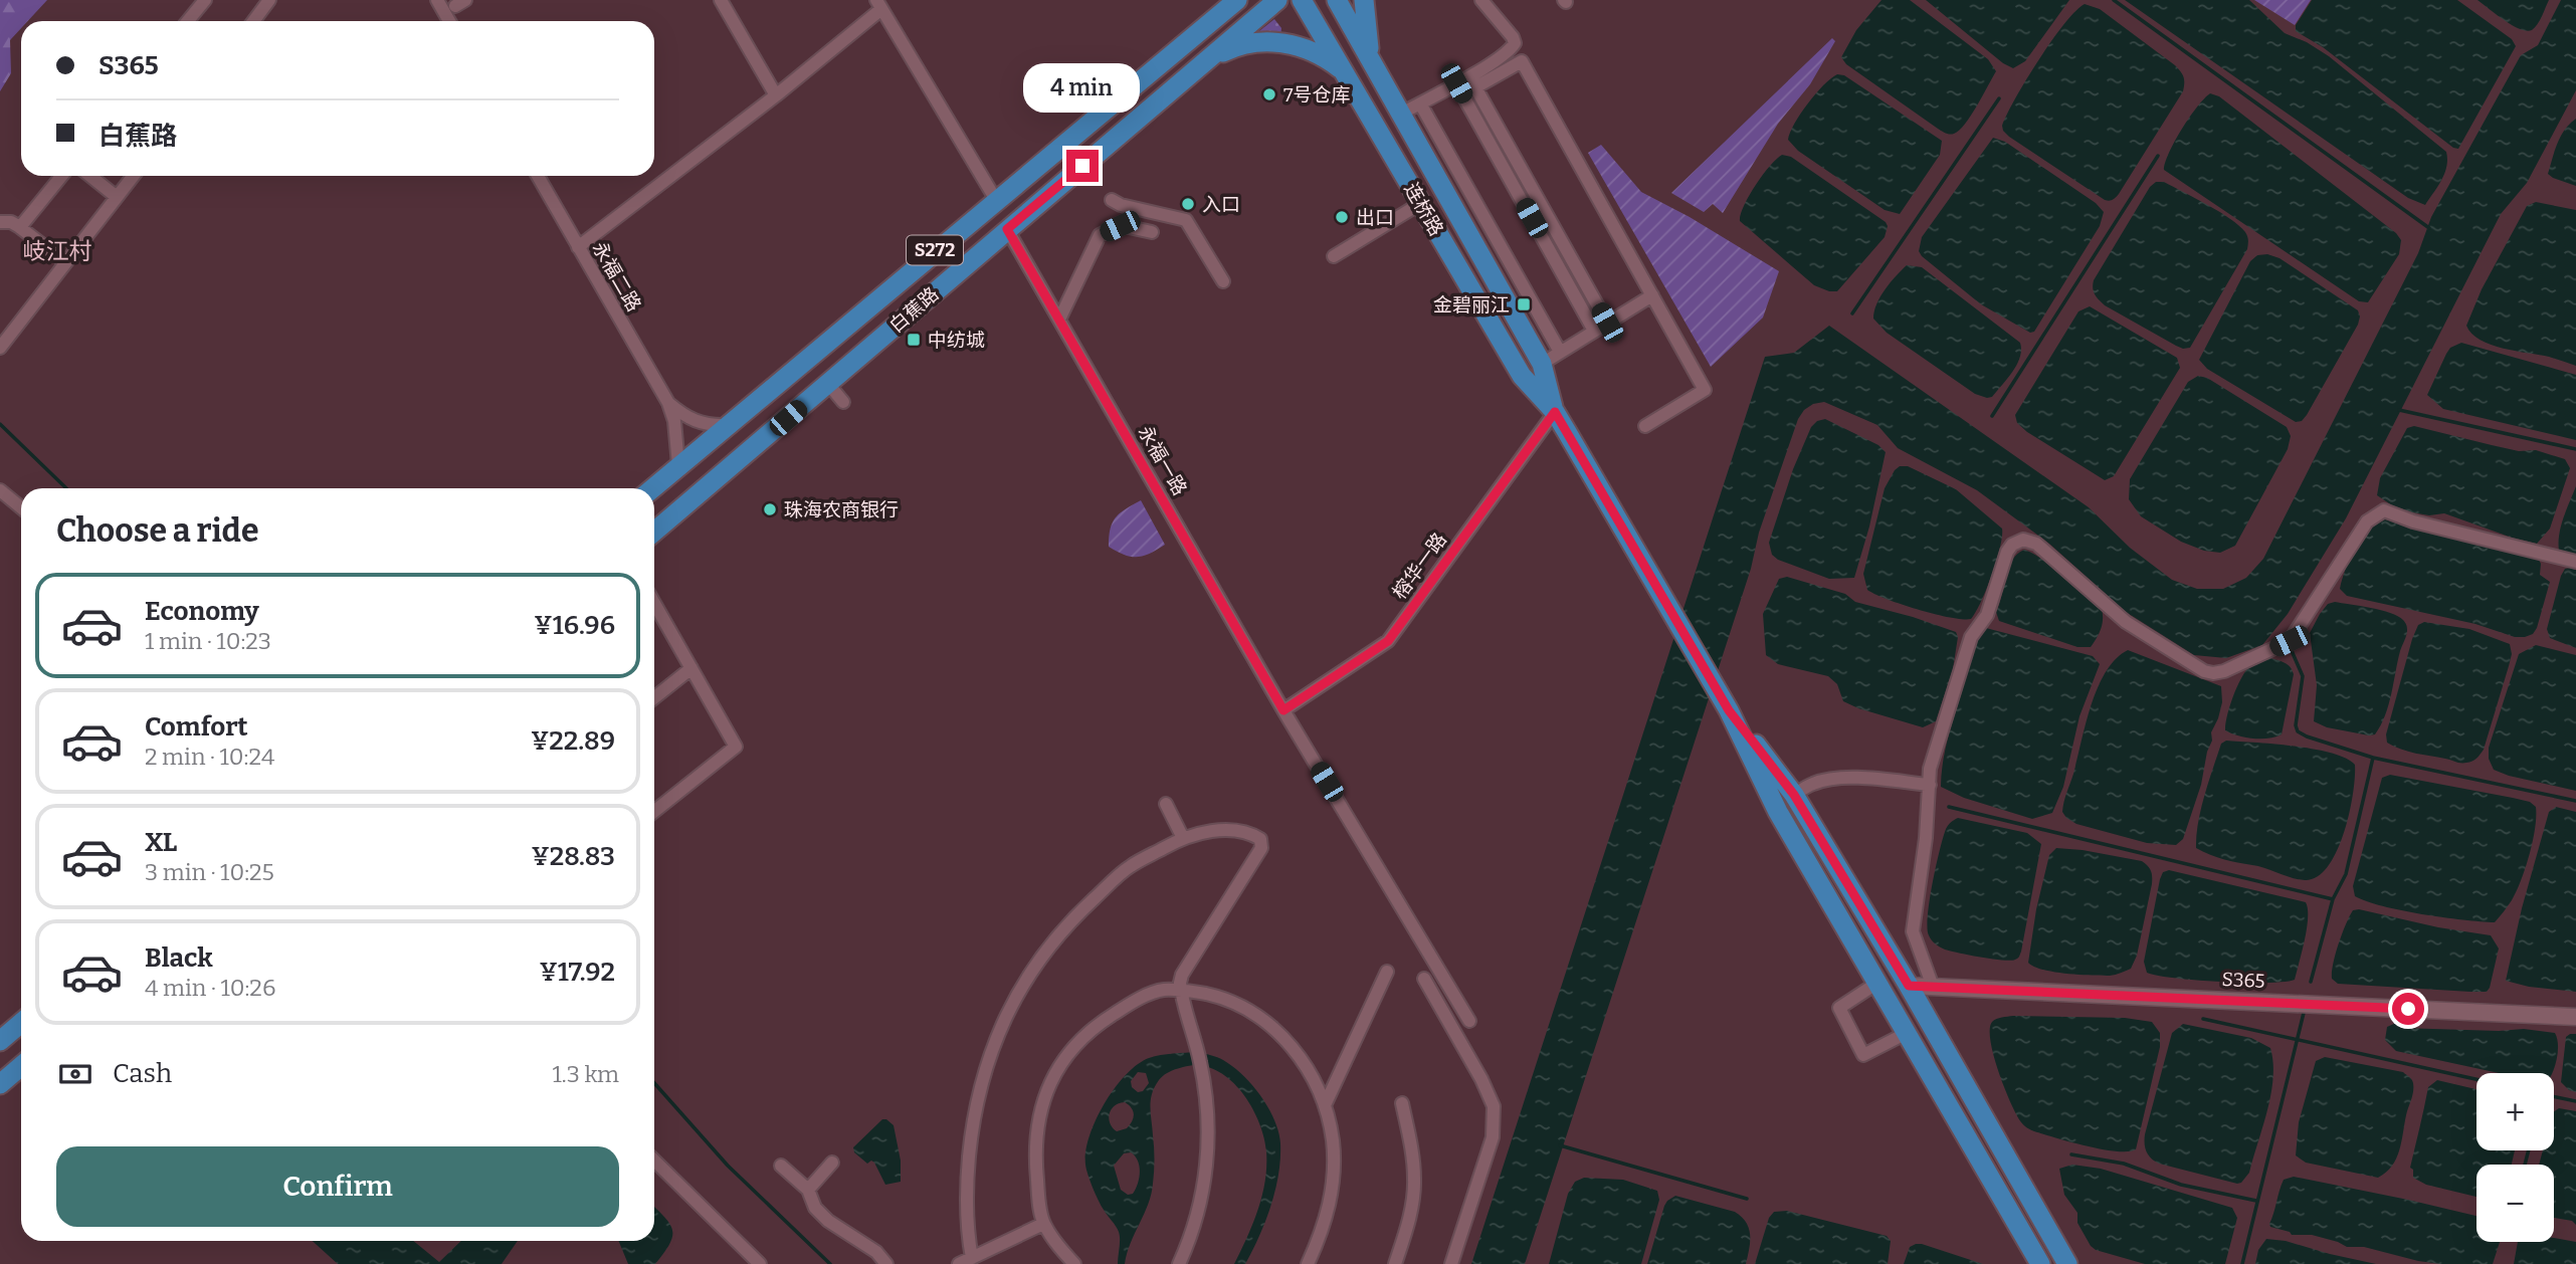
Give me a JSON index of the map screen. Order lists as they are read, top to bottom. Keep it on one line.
{"streets":{"main road":["连桥路","S272","白蕉路"],"street":["永福二路","永福一路","榕华一路","S365"]},"crossings":[["连桥路","榕华一路"],["S272","白蕉路"],["永福二路","白蕉路"],["白蕉路","永福一路"],["永福一路","榕华一路"]],"districts":["岐江村"],"places":{"other":["7号仓库","入口","出口","珠海农商银行"],"transit":["金碧丽江","中纺城"]},"page":{"banner":["S365","白蕉路"],"bubble":"4 min","heading":"Choose a ride","list":[{"name":"Economy","note":"1 min · 10:23","value":"¥16.96"},{"name":"Comfort","note":"2 min · 10:24","value":"¥22.89"},{"name":"XL","note":"3 min · 10:25","value":"¥28.83"},{"name":"Black","note":"4 min · 10:26","value":"¥17.92"}],"pay":["Cash","1.3 km"],"map_buttons":["+","−"],"buttons":"Confirm"}}
